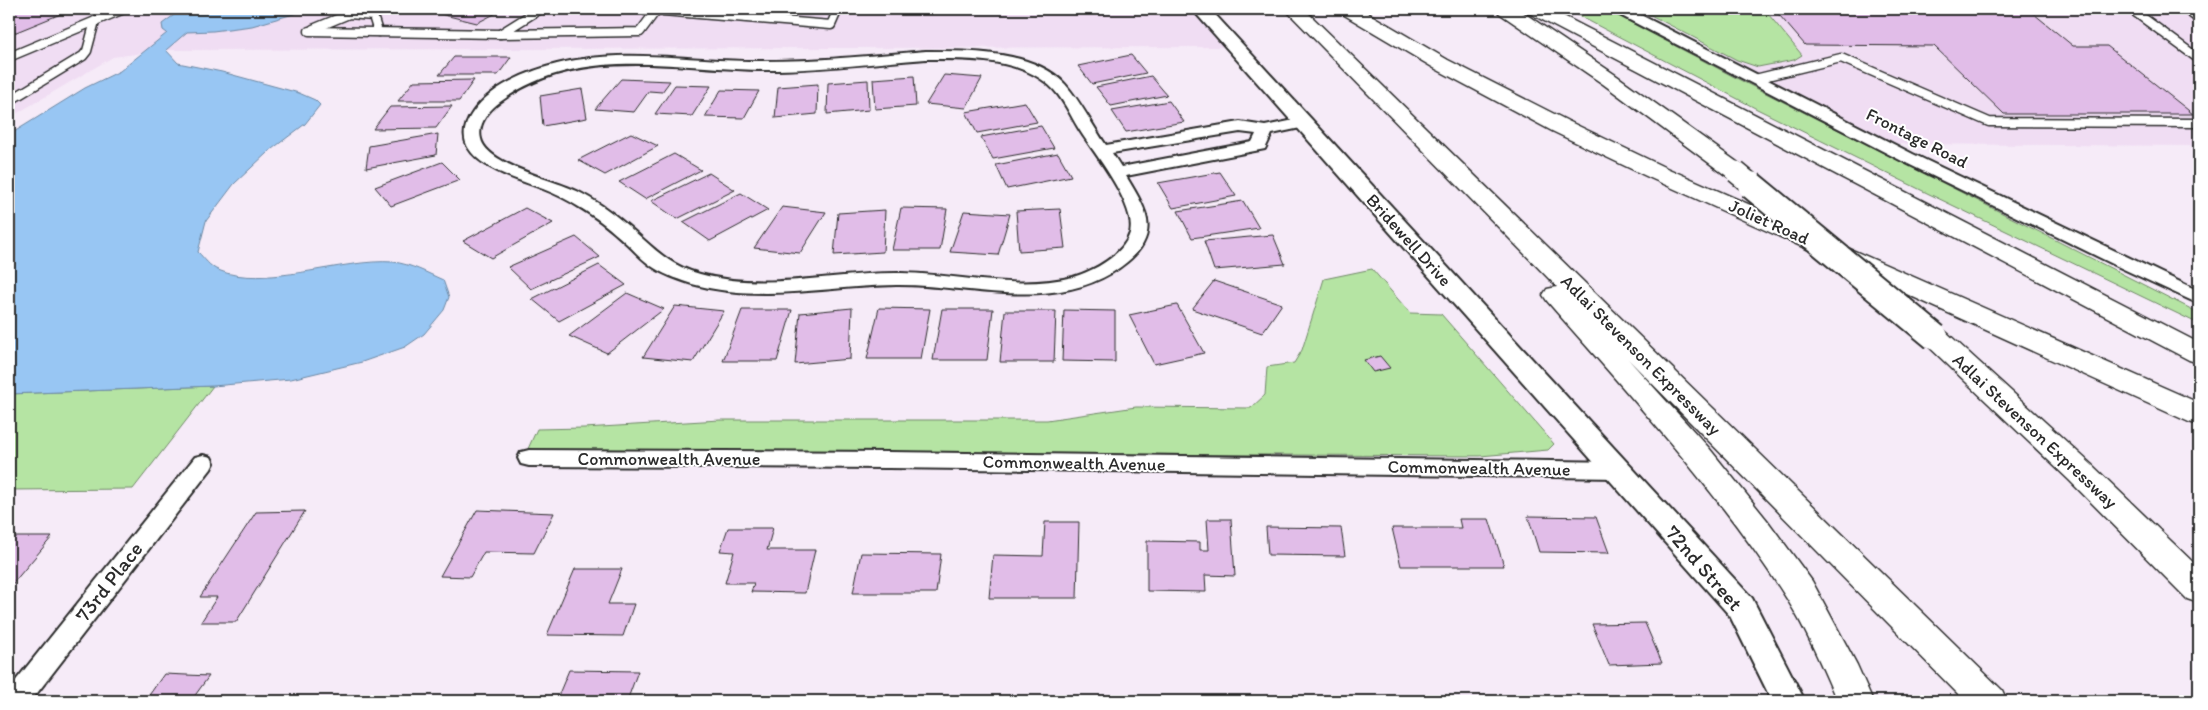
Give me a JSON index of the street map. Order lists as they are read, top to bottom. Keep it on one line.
{"streets":{"highway":["Joliet Road","Adlai Stevenson Expressway"],"street":["Frontage Road","Bridewell Drive","Commonwealth Avenue","72nd Street","73rd Place"]},"crossings":[["Bridewell Drive","Commonwealth Avenue"],["Bridewell Drive","72nd Street"],["Commonwealth Avenue","72nd Street"]]}
